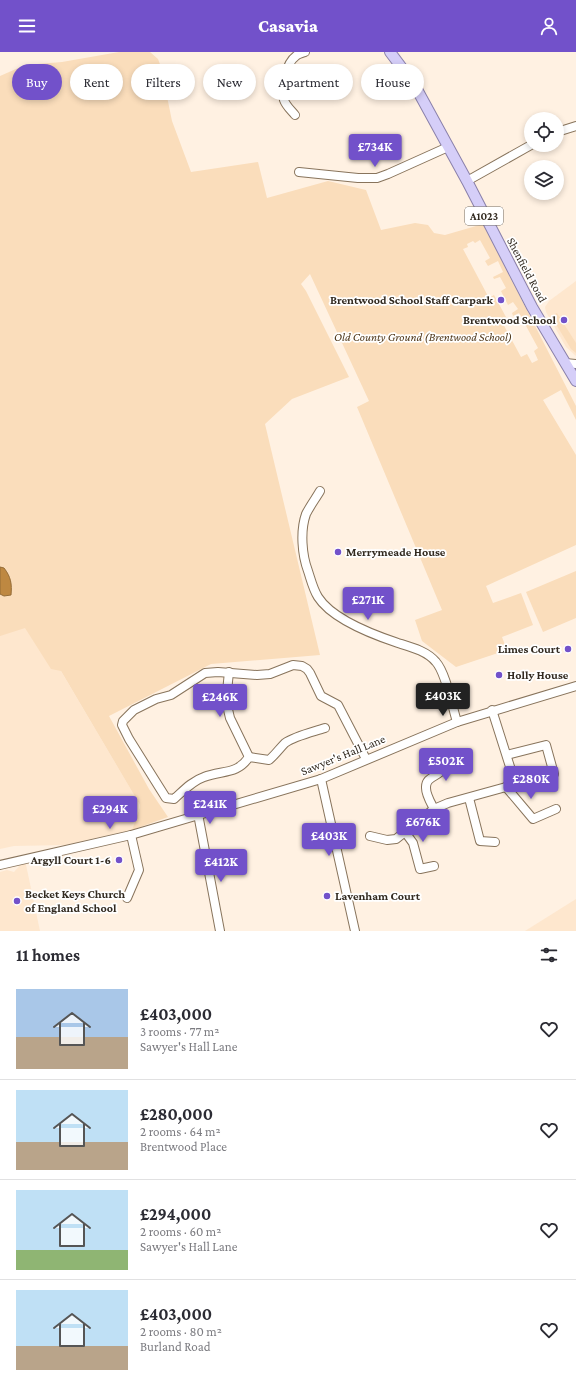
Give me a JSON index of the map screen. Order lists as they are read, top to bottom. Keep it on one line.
{"streets":{"main road":["A1023","Shenfield Road"],"street":["Sawyer's Hall Lane"]},"parks":["Old County Ground (Brentwood School)"],"places":["Brentwood School Staff Carpark","Brentwood School","Merrymeade House","Limes Court","Holly House","Argyll Court 1-6","Lavenham Court","Becket Keys Church of England School"],"page":{"header":"Casavia","chip":["Buy","Rent","Filters","New","Apartment","House"],"price":["£734K","£271K","£403K","£246K","£502K","£280K","£241K","£294K","£676K","£403K","£412K"],"heading":"11 homes","list":[{"name":"£403,000","note":"3 rooms · 77 m² · Sawyer's Hall Lane"},{"name":"£280,000","note":"2 rooms · 64 m² · Brentwood Place"},{"name":"£294,000","note":"2 rooms · 60 m² · Sawyer's Hall Lane"},{"name":"£403,000","note":"2 rooms · 80 m² · Burland Road"}]}}
